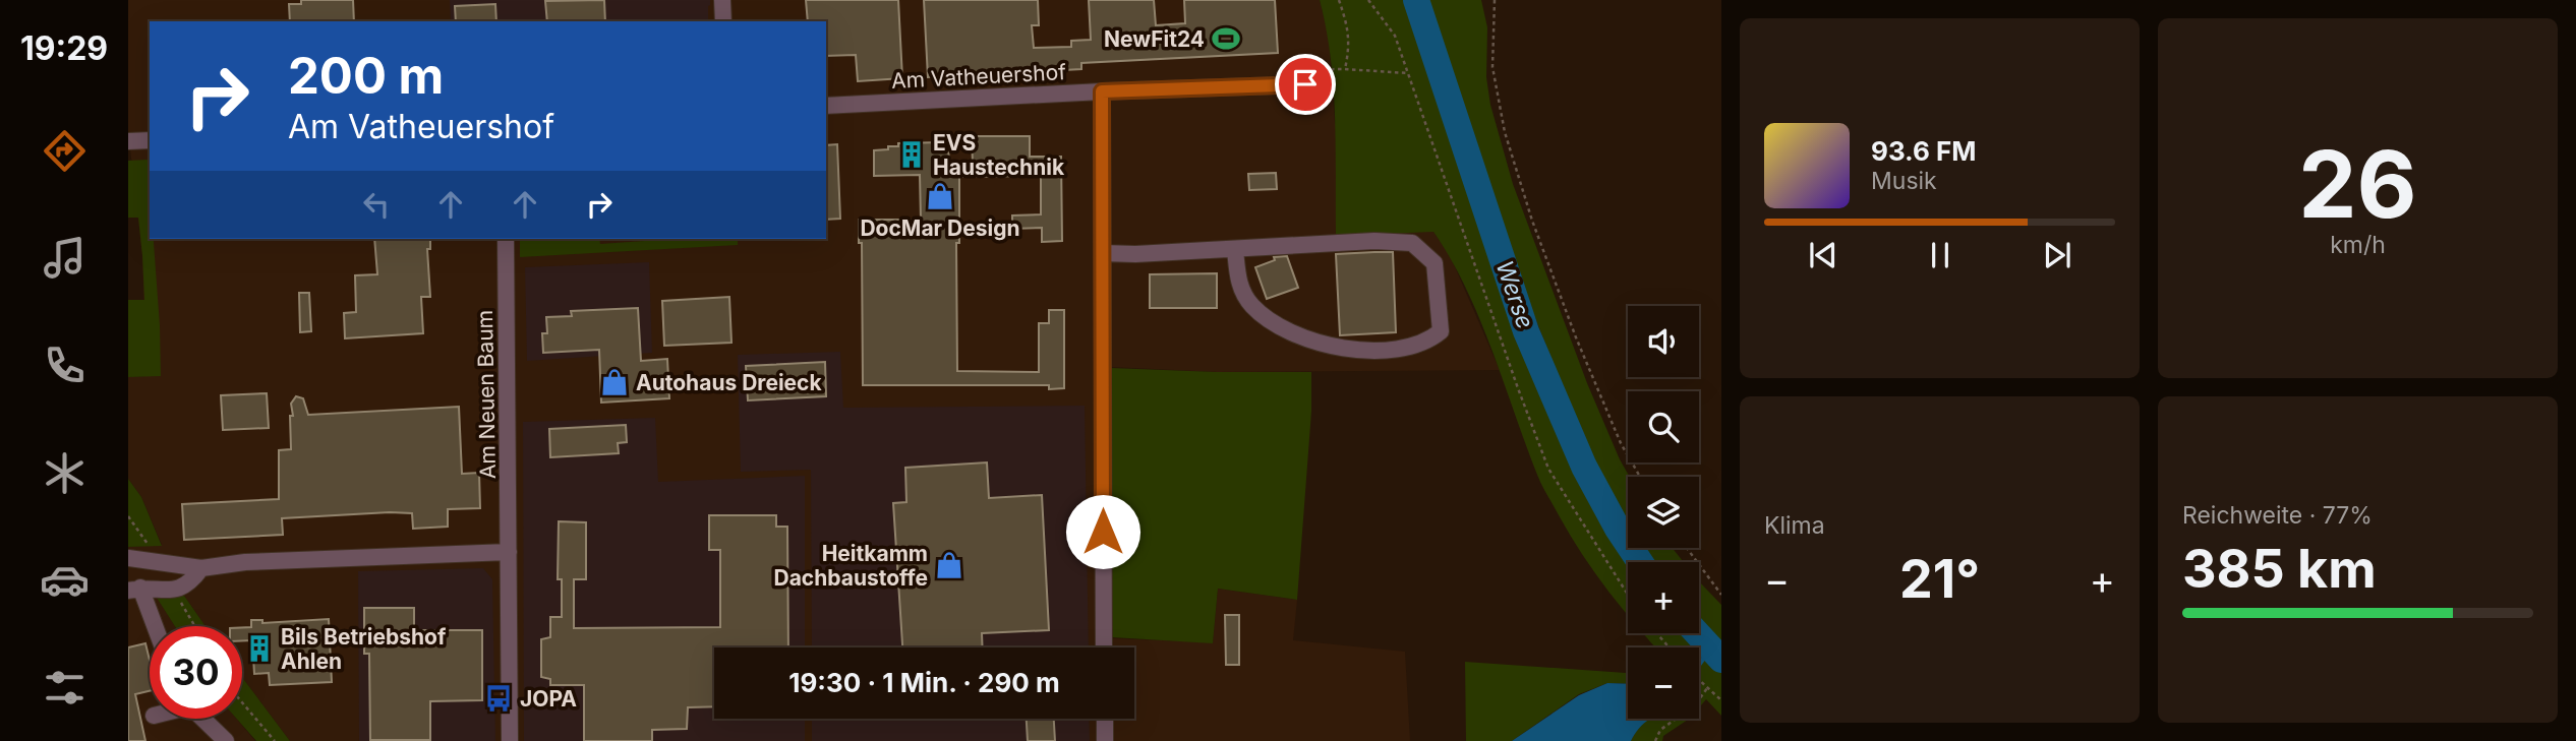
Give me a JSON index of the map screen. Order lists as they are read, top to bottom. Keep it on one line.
{"streets":{"street":["Am Vatheuershof","Am Neuen Baum"]},"water":["Werse"],"places":{"sports":["NewFit24"],"building":["EVS Haustechnik","Bils Betriebshof Ahlen"],"shop":["DocMar Design","Autohaus Dreieck","Heitkamm Dachbaustoffe"],"bus stop":["JOPA"]},"page":{"tabs":"19:29","tile":[["26","km/h"],"Klima",["Reichweite · 77%","385 km"]],"turn":["200 m","Am Vatheuershof"],"song":["93.6 FM","Musik"],"map_buttons":["+","−"],"heat":["−","21°","+"],"limit":"30","trip":"19:30 · 1 Min. · 290 m"}}
